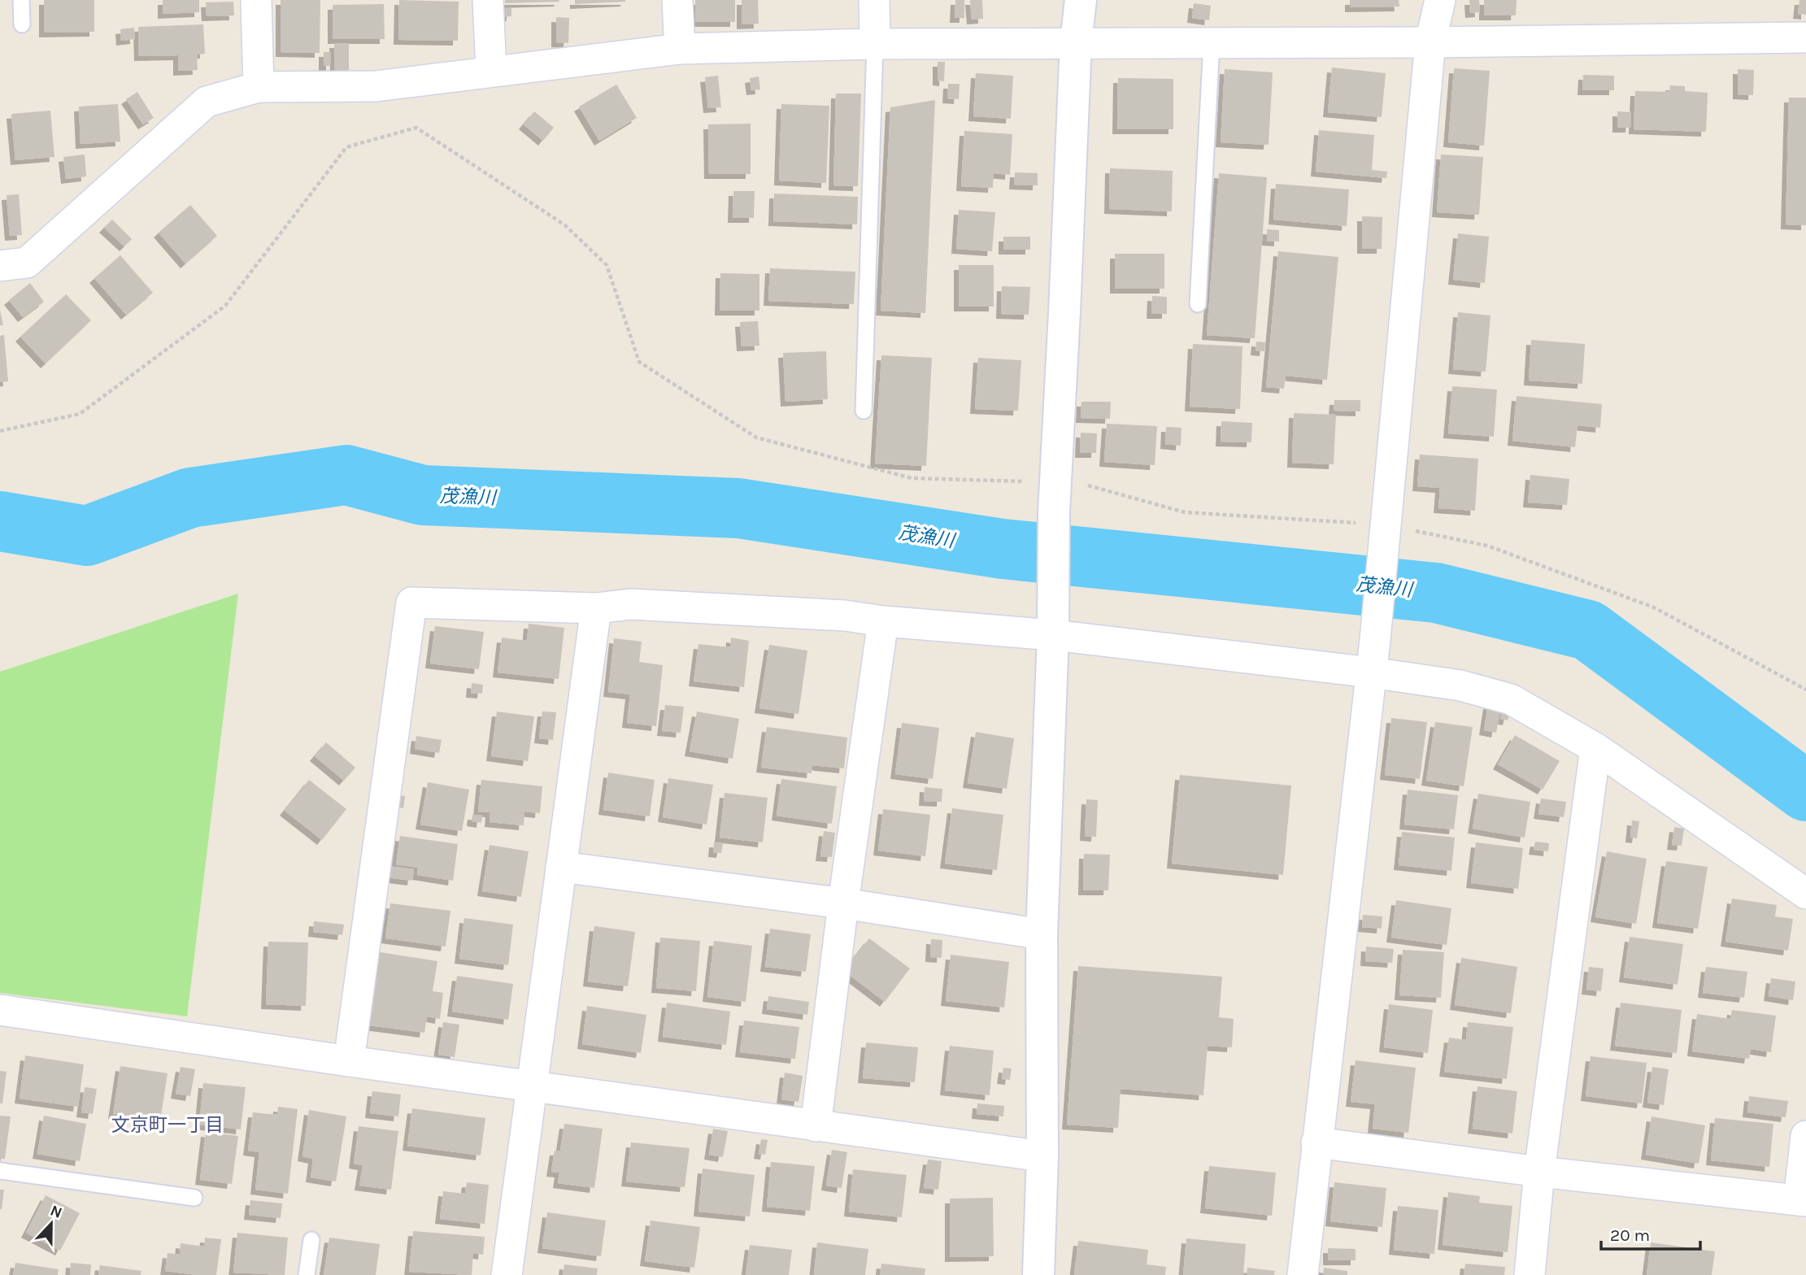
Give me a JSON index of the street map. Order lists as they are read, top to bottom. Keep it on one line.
{"districts":["文京町一丁目"],"water":["茂漁川"],"scale_bar":"20 m","north":"top"}
